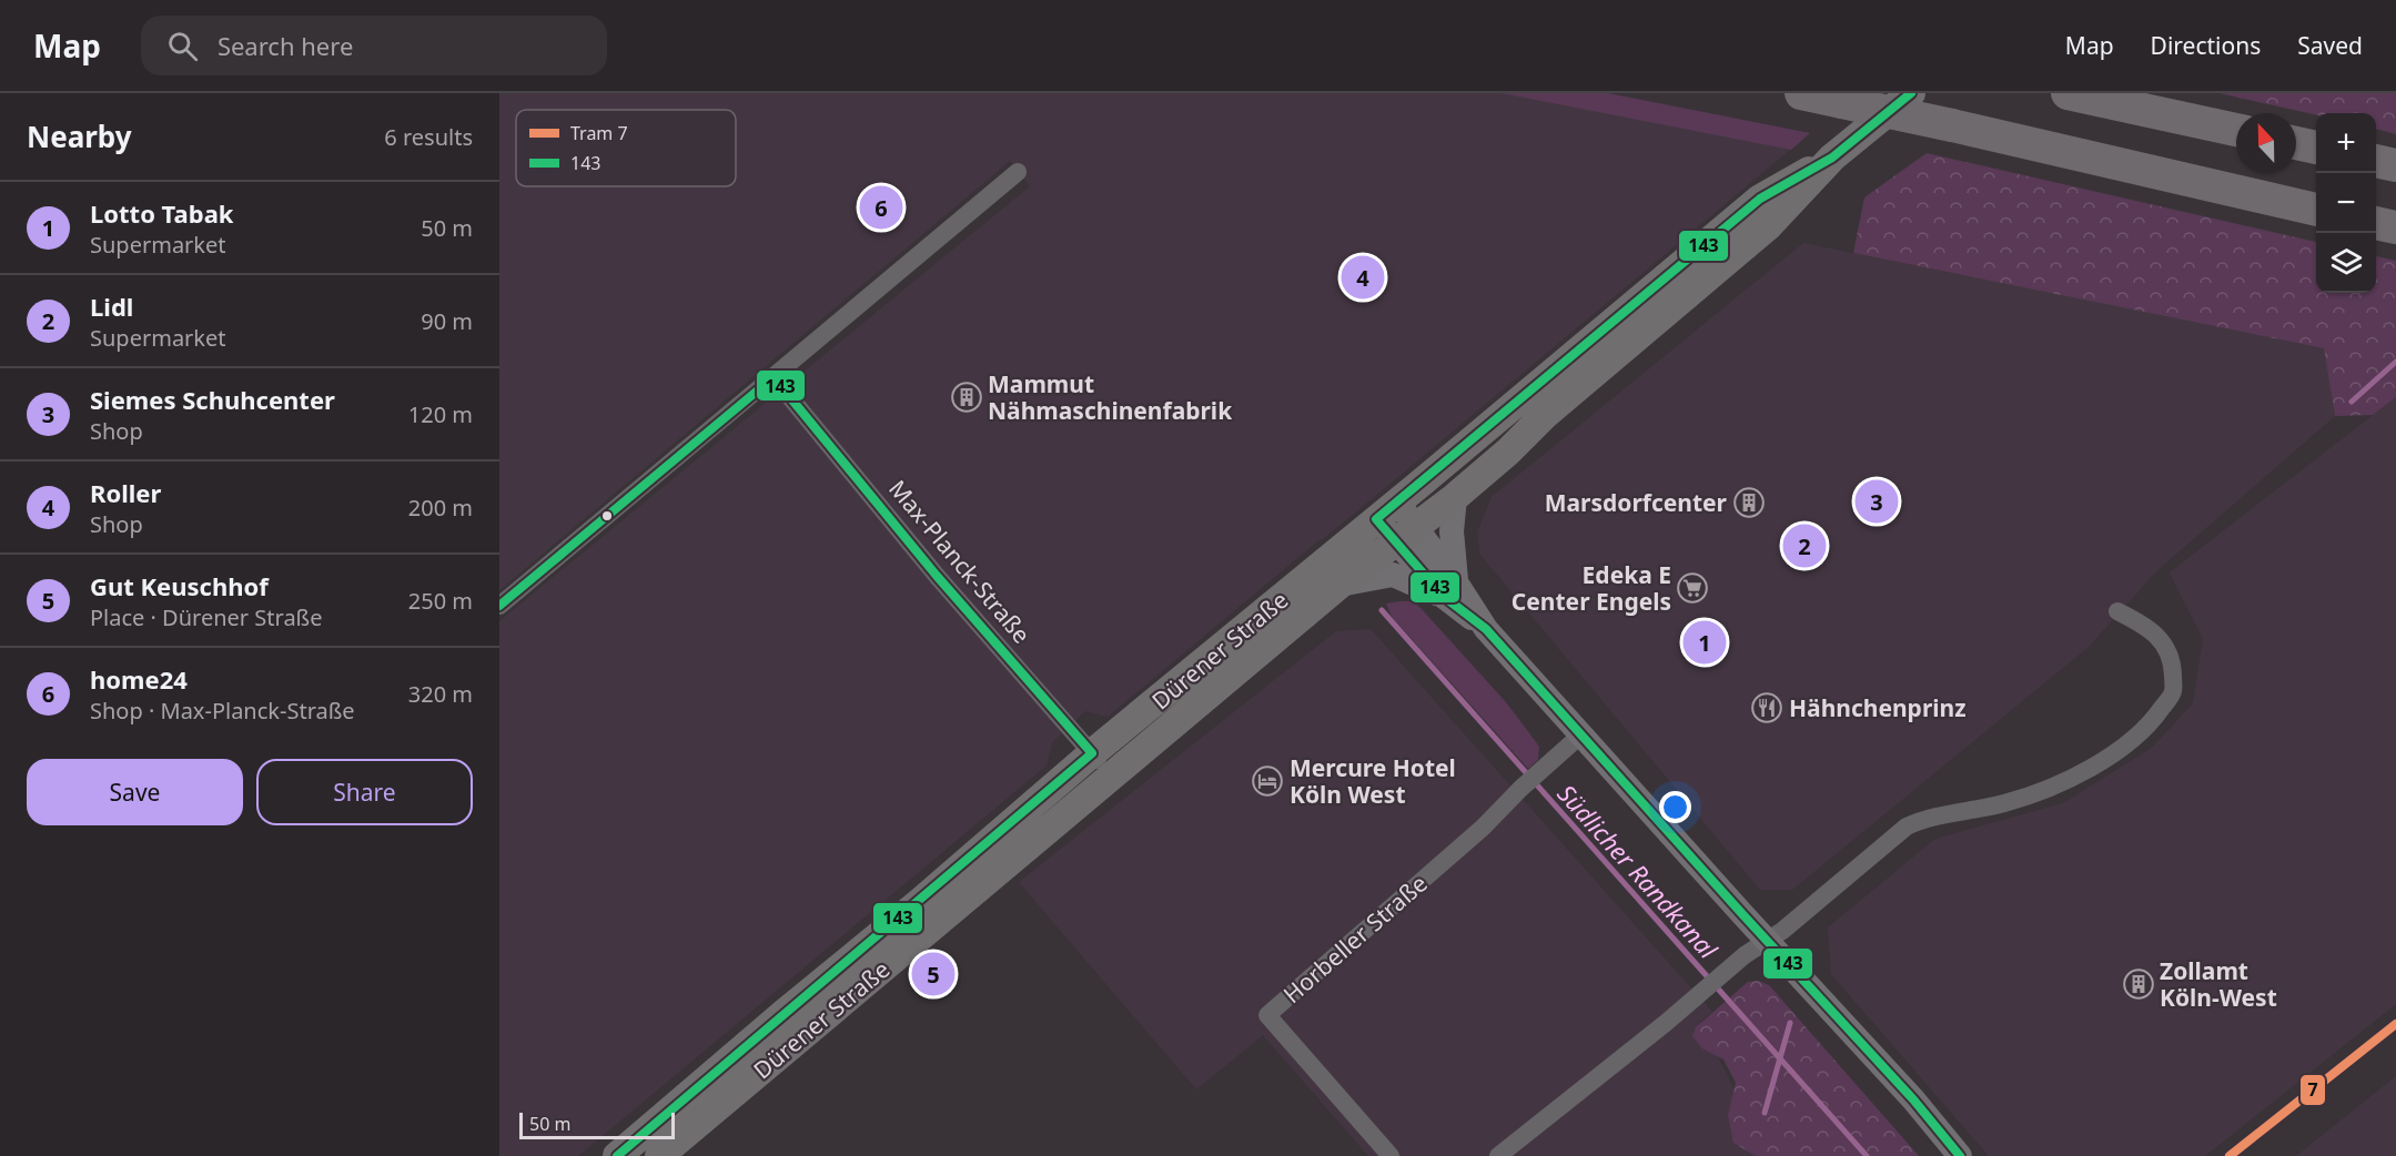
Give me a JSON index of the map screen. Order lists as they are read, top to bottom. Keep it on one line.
{"streets":{"main road":["Dürener Straße"],"street":["Max-Planck-Straße","Horbeller Straße"]},"crossings":[["Max-Planck-Straße","Dürener Straße"]],"water":["Südlicher Randkanal"],"places":{"building":["Mammut Nähmaschinenfabrik","Marsdorfcenter","Zollamt Köln-West"],"supermarket":["Edeka E Center Engels"],"restaurant":["Hähnchenprinz"],"hotel":["Mercure Hotel Köln West"]},"lines":["transit line 143","tram line 7"],"legend":["Tram 7","143"],"scale_bar":"50 m","north":"top","page":{"header":"Map","search":"Search here","nav":["Map","Directions","Saved"],"heading":["Nearby","6 results"],"map_buttons":["+","−"],"list":[{"mark":"1","name":"Lotto Tabak","note":"Supermarket","value":"50 m"},{"mark":"2","name":"Lidl","note":"Supermarket","value":"90 m"},{"mark":"3","name":"Siemes Schuhcenter","note":"Shop","value":"120 m"},{"mark":"4","name":"Roller","note":"Shop","value":"200 m"},{"mark":"5","name":"Gut Keuschhof","note":"Place · Dürener Straße","value":"250 m"},{"mark":"6","name":"home24","note":"Shop · Max-Planck-Straße","value":"320 m"}],"pins":["6","4","3","2","1","5"],"buttons":["Save","Share"],"scale":"50 m"}}
